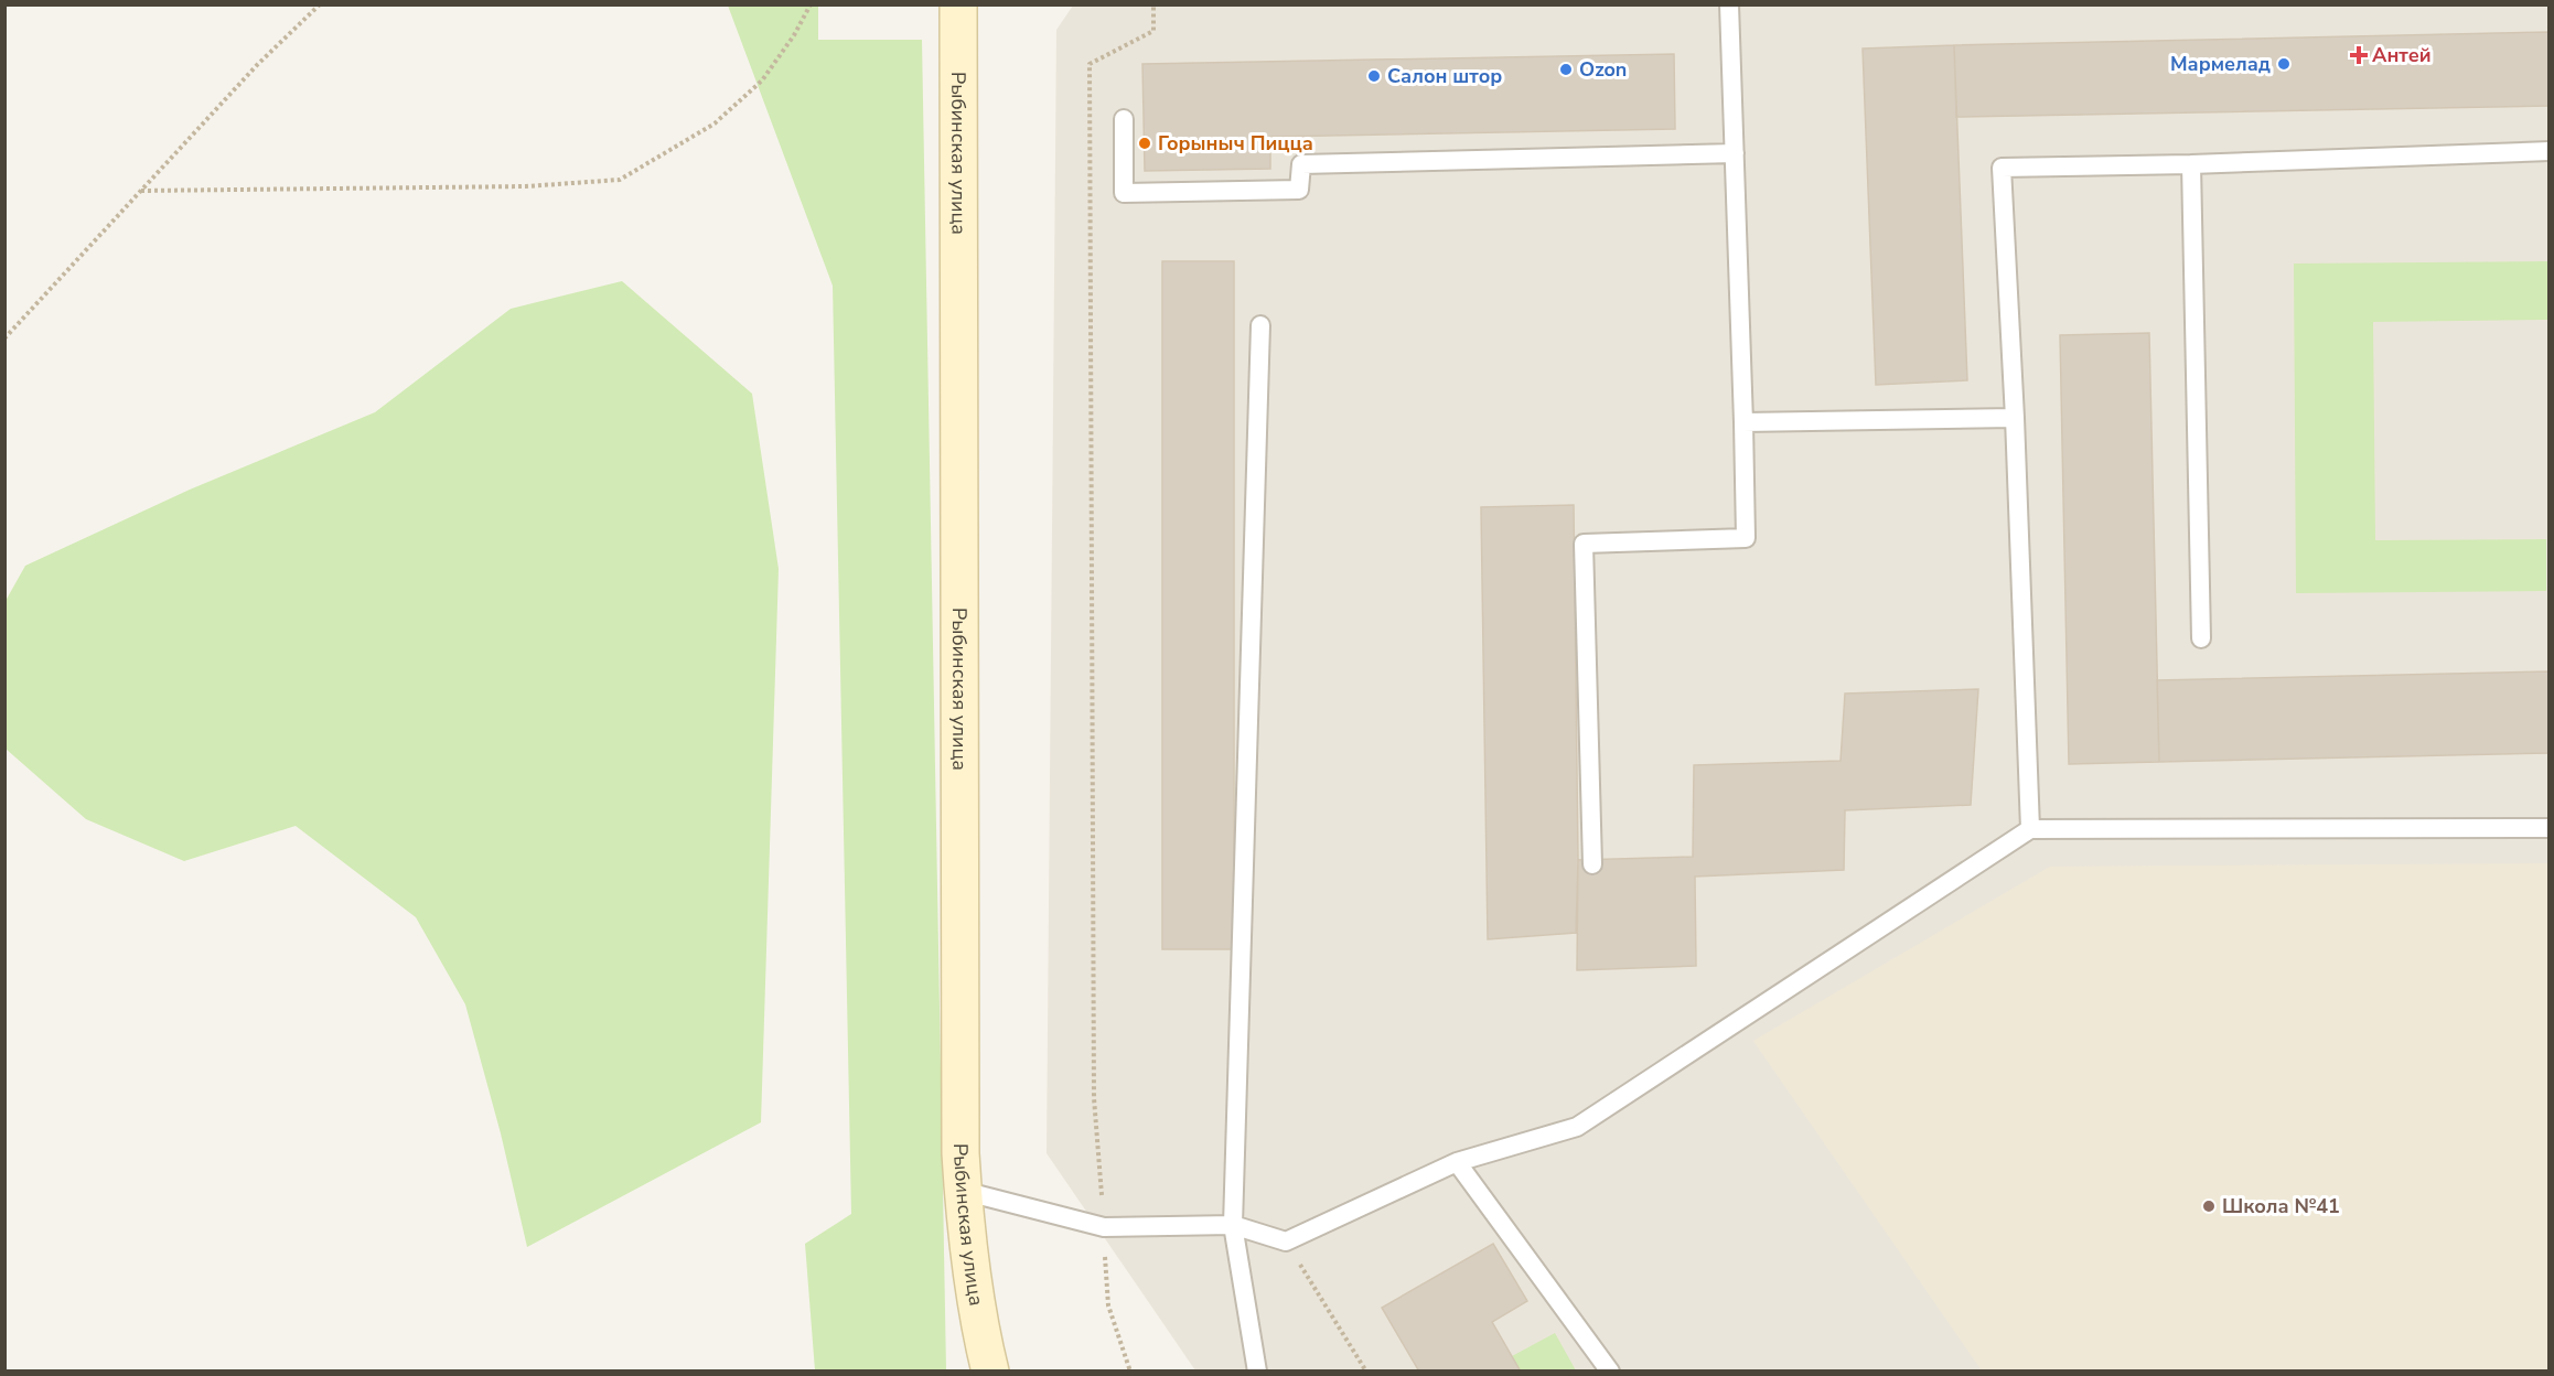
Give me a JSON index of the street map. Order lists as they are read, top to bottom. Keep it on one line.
{"streets":{"main road":["Рыбинская улица"]},"places":{"health":["Антей"],"other":["Мармелад","Ozon","Салон штор","Горыныч Пицца","Школа №41"]}}
